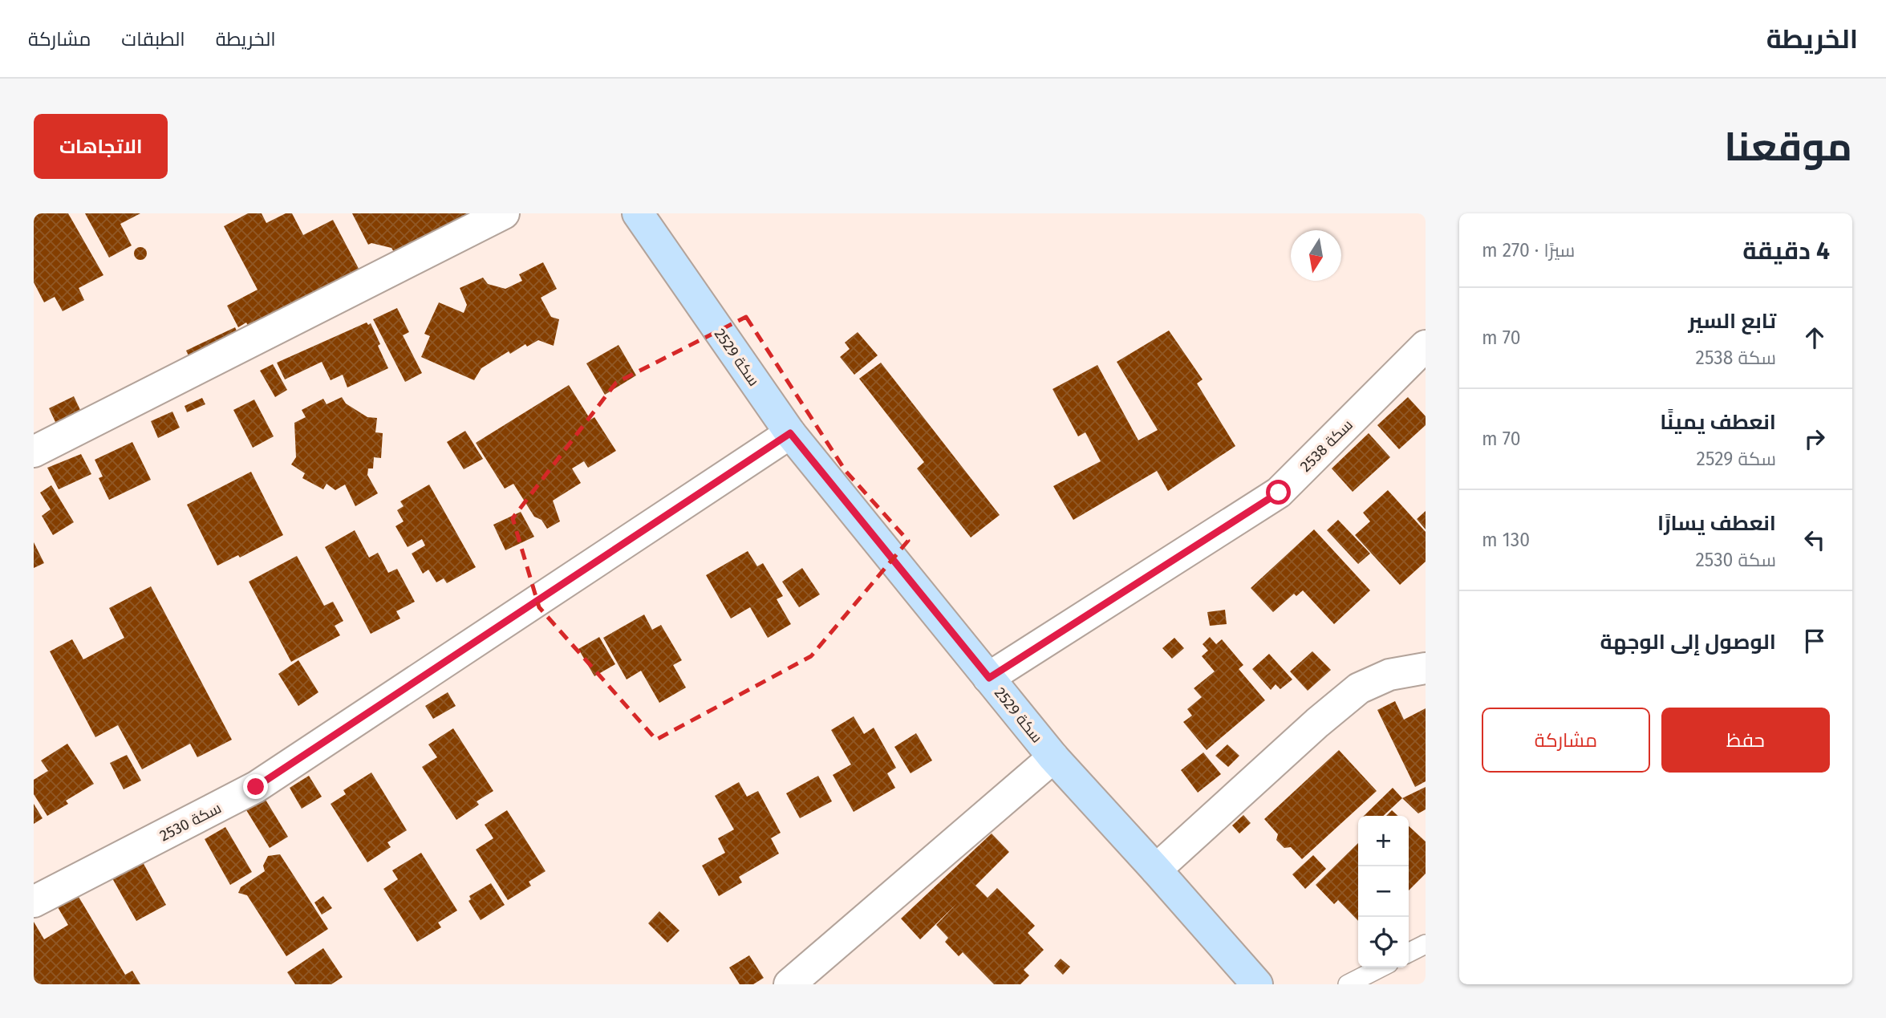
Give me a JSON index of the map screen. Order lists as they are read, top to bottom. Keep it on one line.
{"streets":{"street":["سكة 2529","سكة 2538","سكة 2530"]},"crossings":[["سكة 2529","سكة 2538"],["سكة 2529","سكة 2530"]],"north":"bottom","page":{"header":"الخريطة","nav":["الخريطة","الطبقات","مشاركة"],"title":"موقعنا","buttons":["الاتجاهات",["حفظ","مشاركة"]],"heading":["4 دقيقة","سيرًا · 270 m"],"list":[["تابع السير","سكة 2538","70 m"],["انعطف يمينًا","سكة 2529","70 m"],["انعطف يسارًا","سكة 2530","130 m"],"الوصول إلى الوجهة"],"map_buttons":["+","−"]}}
